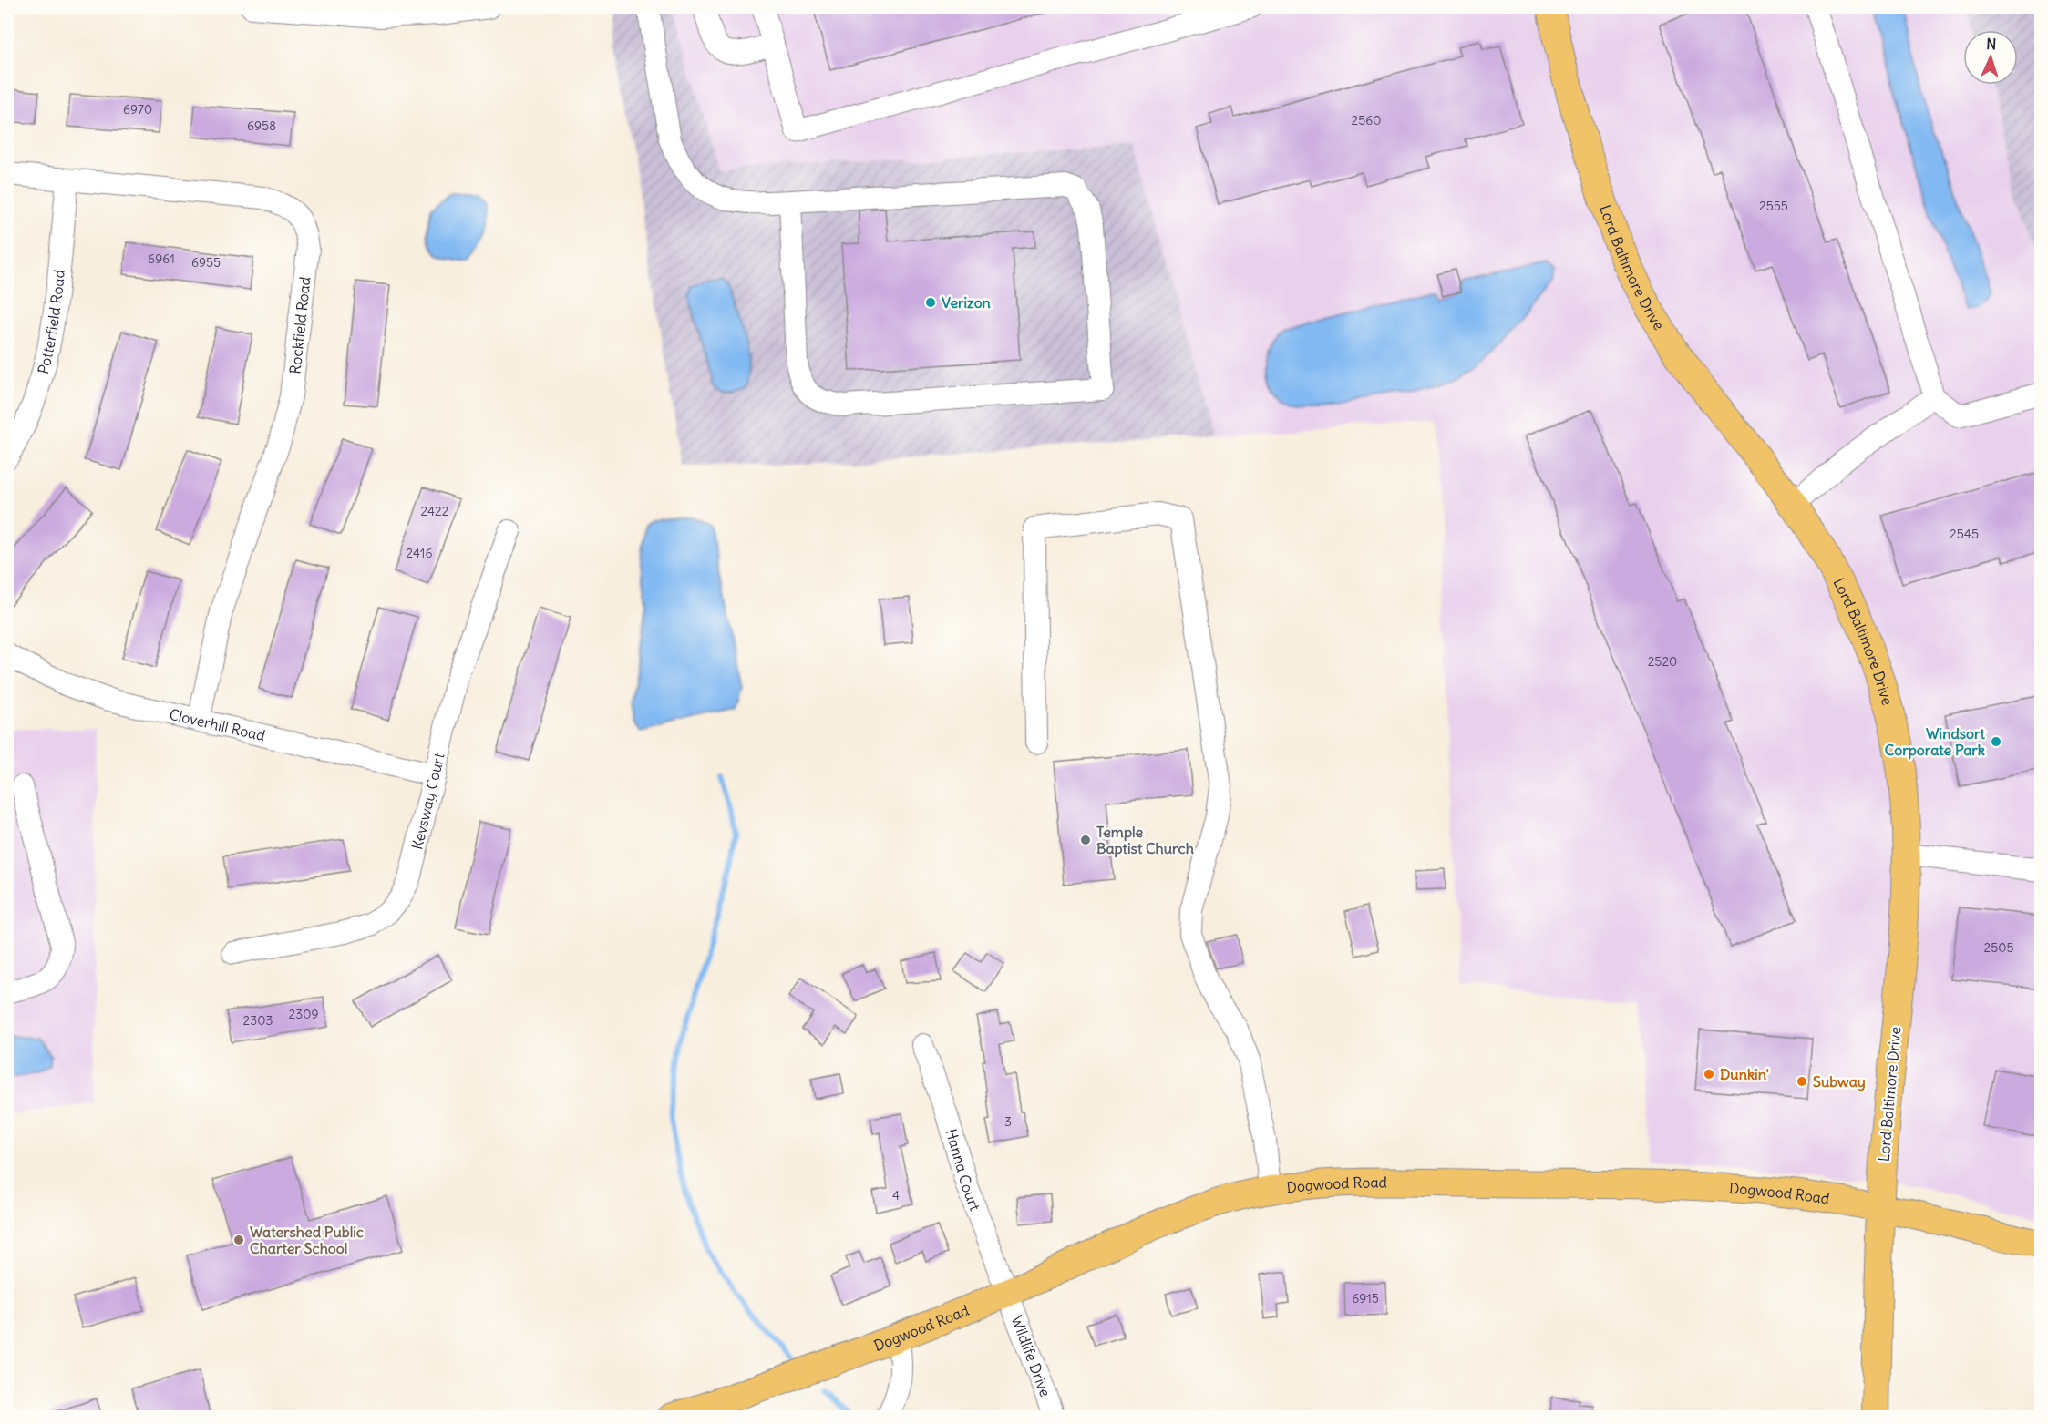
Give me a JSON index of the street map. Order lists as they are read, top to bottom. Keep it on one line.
{"streets":{"main road":["Lord Baltimore Drive","Dogwood Road"],"street":["Potterfield Road","Rockfield Road","Cloverhill Road","Kevsway Court","Hanna Court","Wildlife Drive"]},"crossings":[["Lord Baltimore Drive","Dogwood Road"],["Potterfield Road","Rockfield Road"],["Rockfield Road","Cloverhill Road"],["Cloverhill Road","Kevsway Court"],["Hanna Court","Dogwood Road"],["Hanna Court","Wildlife Drive"],["Dogwood Road","Wildlife Drive"]],"places":["Verizon","Windsort Corporate Park","Temple Baptist Church","Dunkin'","Subway","Watershed Public Charter School"],"house_numbers":["6970","2560","6958","2555","6961","6955","2422","2545","2416","2520","2505","2309","2303","3","4","6915"],"north":"top"}
